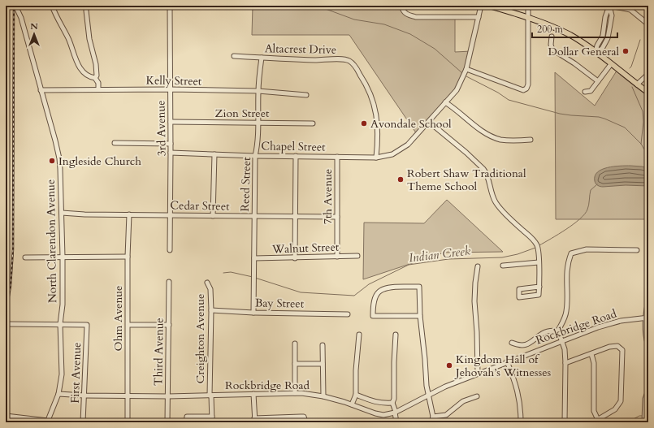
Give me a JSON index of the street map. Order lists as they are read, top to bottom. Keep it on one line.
{"streets":{"street":["Altacrest Drive","Kelly Street","Zion Street","3rd Avenue","Chapel Street","Reed Street","7th Avenue","Cedar Street","North Clarendon Avenue","Walnut Street","Bay Street","Ohm Avenue","Rockbridge Road","Creighton Avenue","Third Avenue","First Avenue"]},"crossings":[["Altacrest Drive","Chapel Street"],["Altacrest Drive","Reed Street"],["Kelly Street","3rd Avenue"],["Kelly Street","Reed Street"],["Kelly Street","North Clarendon Avenue"],["Zion Street","3rd Avenue"],["Zion Street","Reed Street"],["3rd Avenue","Chapel Street"],["3rd Avenue","Cedar Street"],["Chapel Street","Reed Street"],["Chapel Street","7th Avenue"],["Reed Street","Cedar Street"],["Reed Street","Walnut Street"],["Reed Street","Bay Street"],["7th Avenue","Cedar Street"],["7th Avenue","Walnut Street"],["Cedar Street","North Clarendon Avenue"],["Cedar Street","Ohm Avenue"],["North Clarendon Avenue","Rockbridge Road"],["North Clarendon Avenue","First Avenue"],["Bay Street","Creighton Avenue"],["Ohm Avenue","Rockbridge Road"],["Rockbridge Road","Creighton Avenue"],["Rockbridge Road","Third Avenue"],["Rockbridge Road","First Avenue"]],"water":["Indian Creek"],"places":["Dollar General","Avondale School","Ingleside Church","Robert Shaw Traditional Theme School","Kingdom Hall of Jehovah’s Witnesses"],"scale_bar":"200 m","north":"top"}
